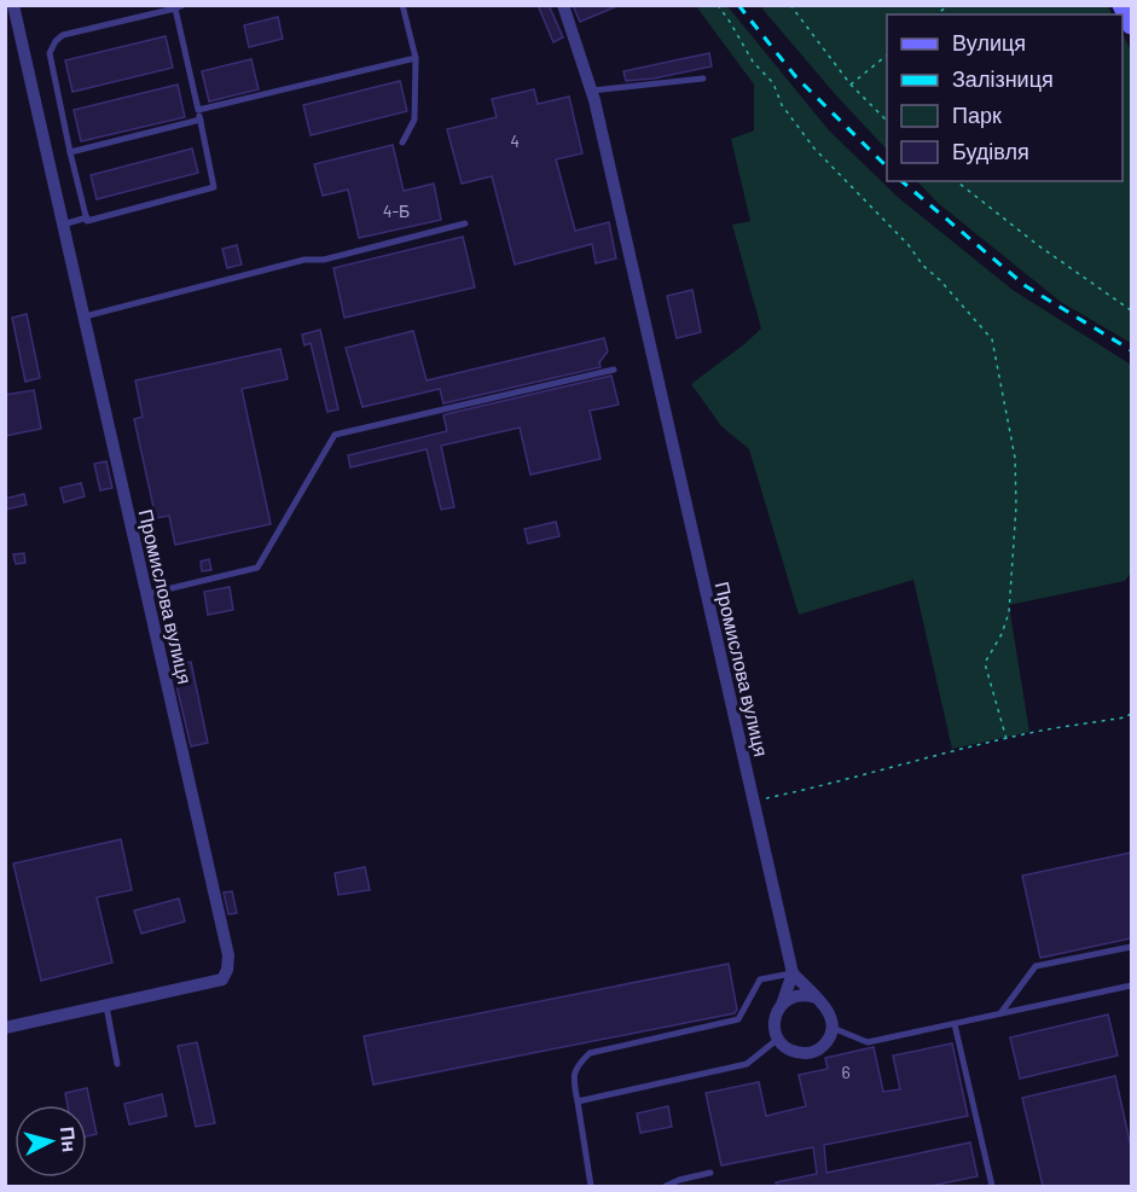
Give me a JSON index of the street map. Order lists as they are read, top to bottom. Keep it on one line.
{"streets":{"street":["Промислова вулиця"]},"house_numbers":["4","4-Б","6"],"legend":["Вулиця","Залізниця","Парк","Будівля"],"north":"right"}
